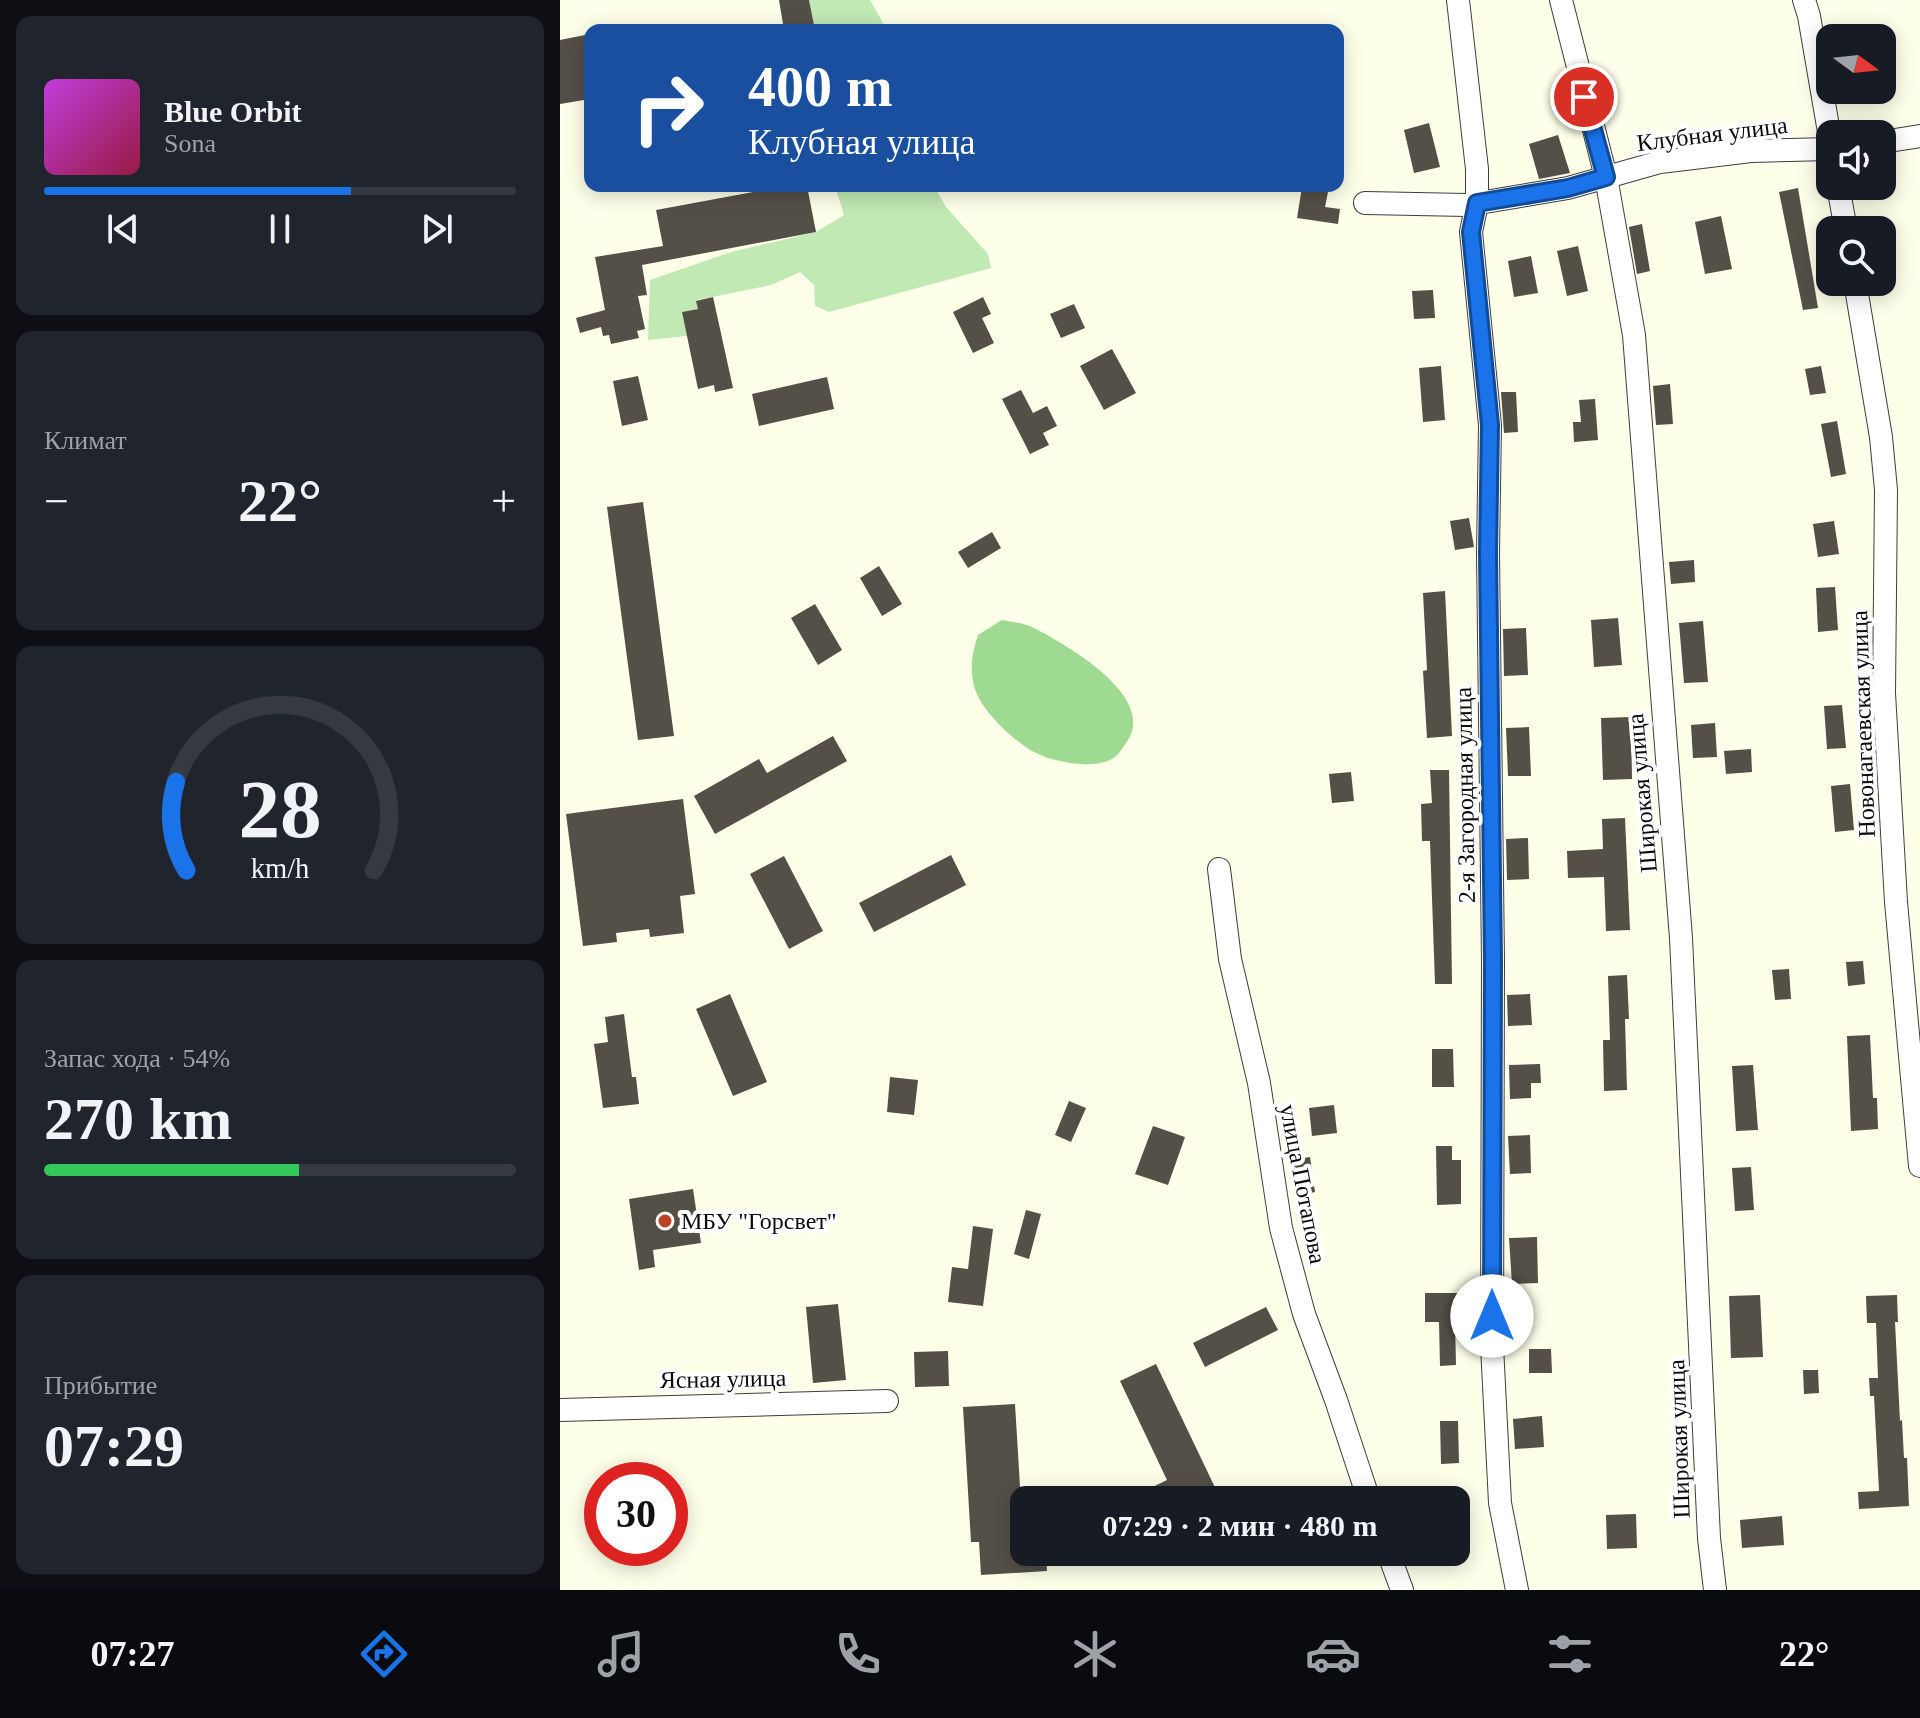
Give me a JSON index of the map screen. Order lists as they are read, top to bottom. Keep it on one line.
{"streets":{"street":["Клубная улица","Новонагаевская улица","Широкая улица","2-я Загородная улица","улица Потапова","Ясная улица"]},"crossings":[["Клубная улица","Широкая улица"],["Клубная улица","2-я Загородная улица"]],"places":["МБУ \"Горсвет\""],"north":"right","page":{"turn":["400 m","Клубная улица"],"song":["Blue Orbit","Sona"],"tile":["Климат",["Запас хода · 54%","270 km"],["Прибытие","07:29"]],"heat":["−","22°","+"],"limit":"30","trip":"07:29 · 2 мин · 480 m","tabs":["07:27","22°"],"gauge":["28","km/h"]}}
